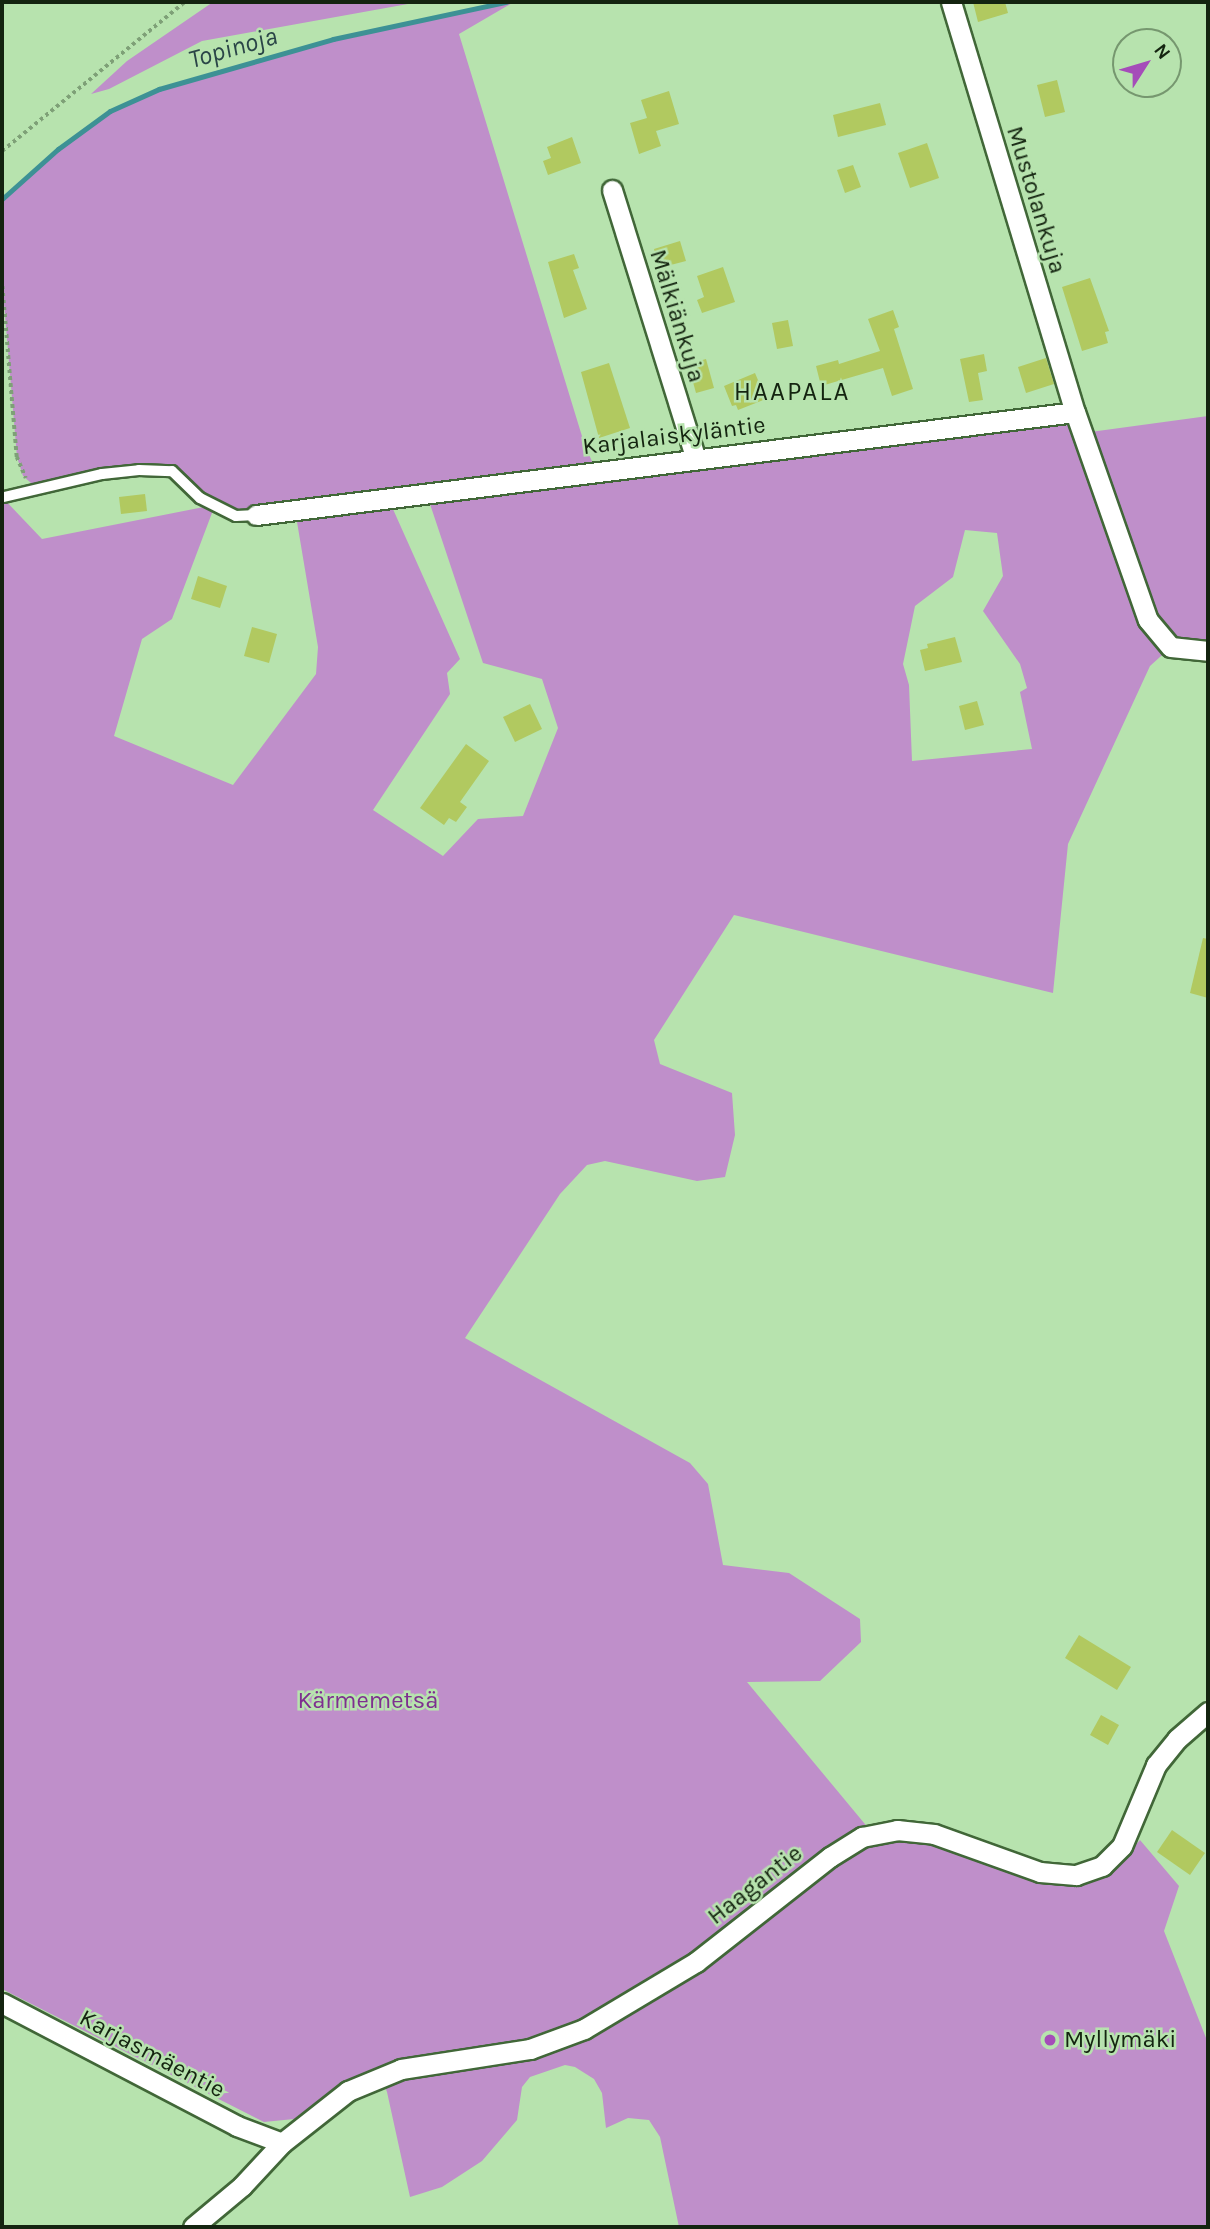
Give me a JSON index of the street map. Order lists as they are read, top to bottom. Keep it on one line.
{"streets":{"street":["Mustolankuja","Mälkiänkuja","Karjalaiskyläntie","Haagantie","Karjasmäentie"]},"crossings":[["Mustolankuja","Karjalaiskyläntie"],["Mälkiänkuja","Karjalaiskyläntie"],["Haagantie","Karjasmäentie"]],"districts":["HAAPALA"],"water":["Topinoja"],"parks":["Kärmemetsä"],"places":["Myllymäki"],"north":"top right"}
